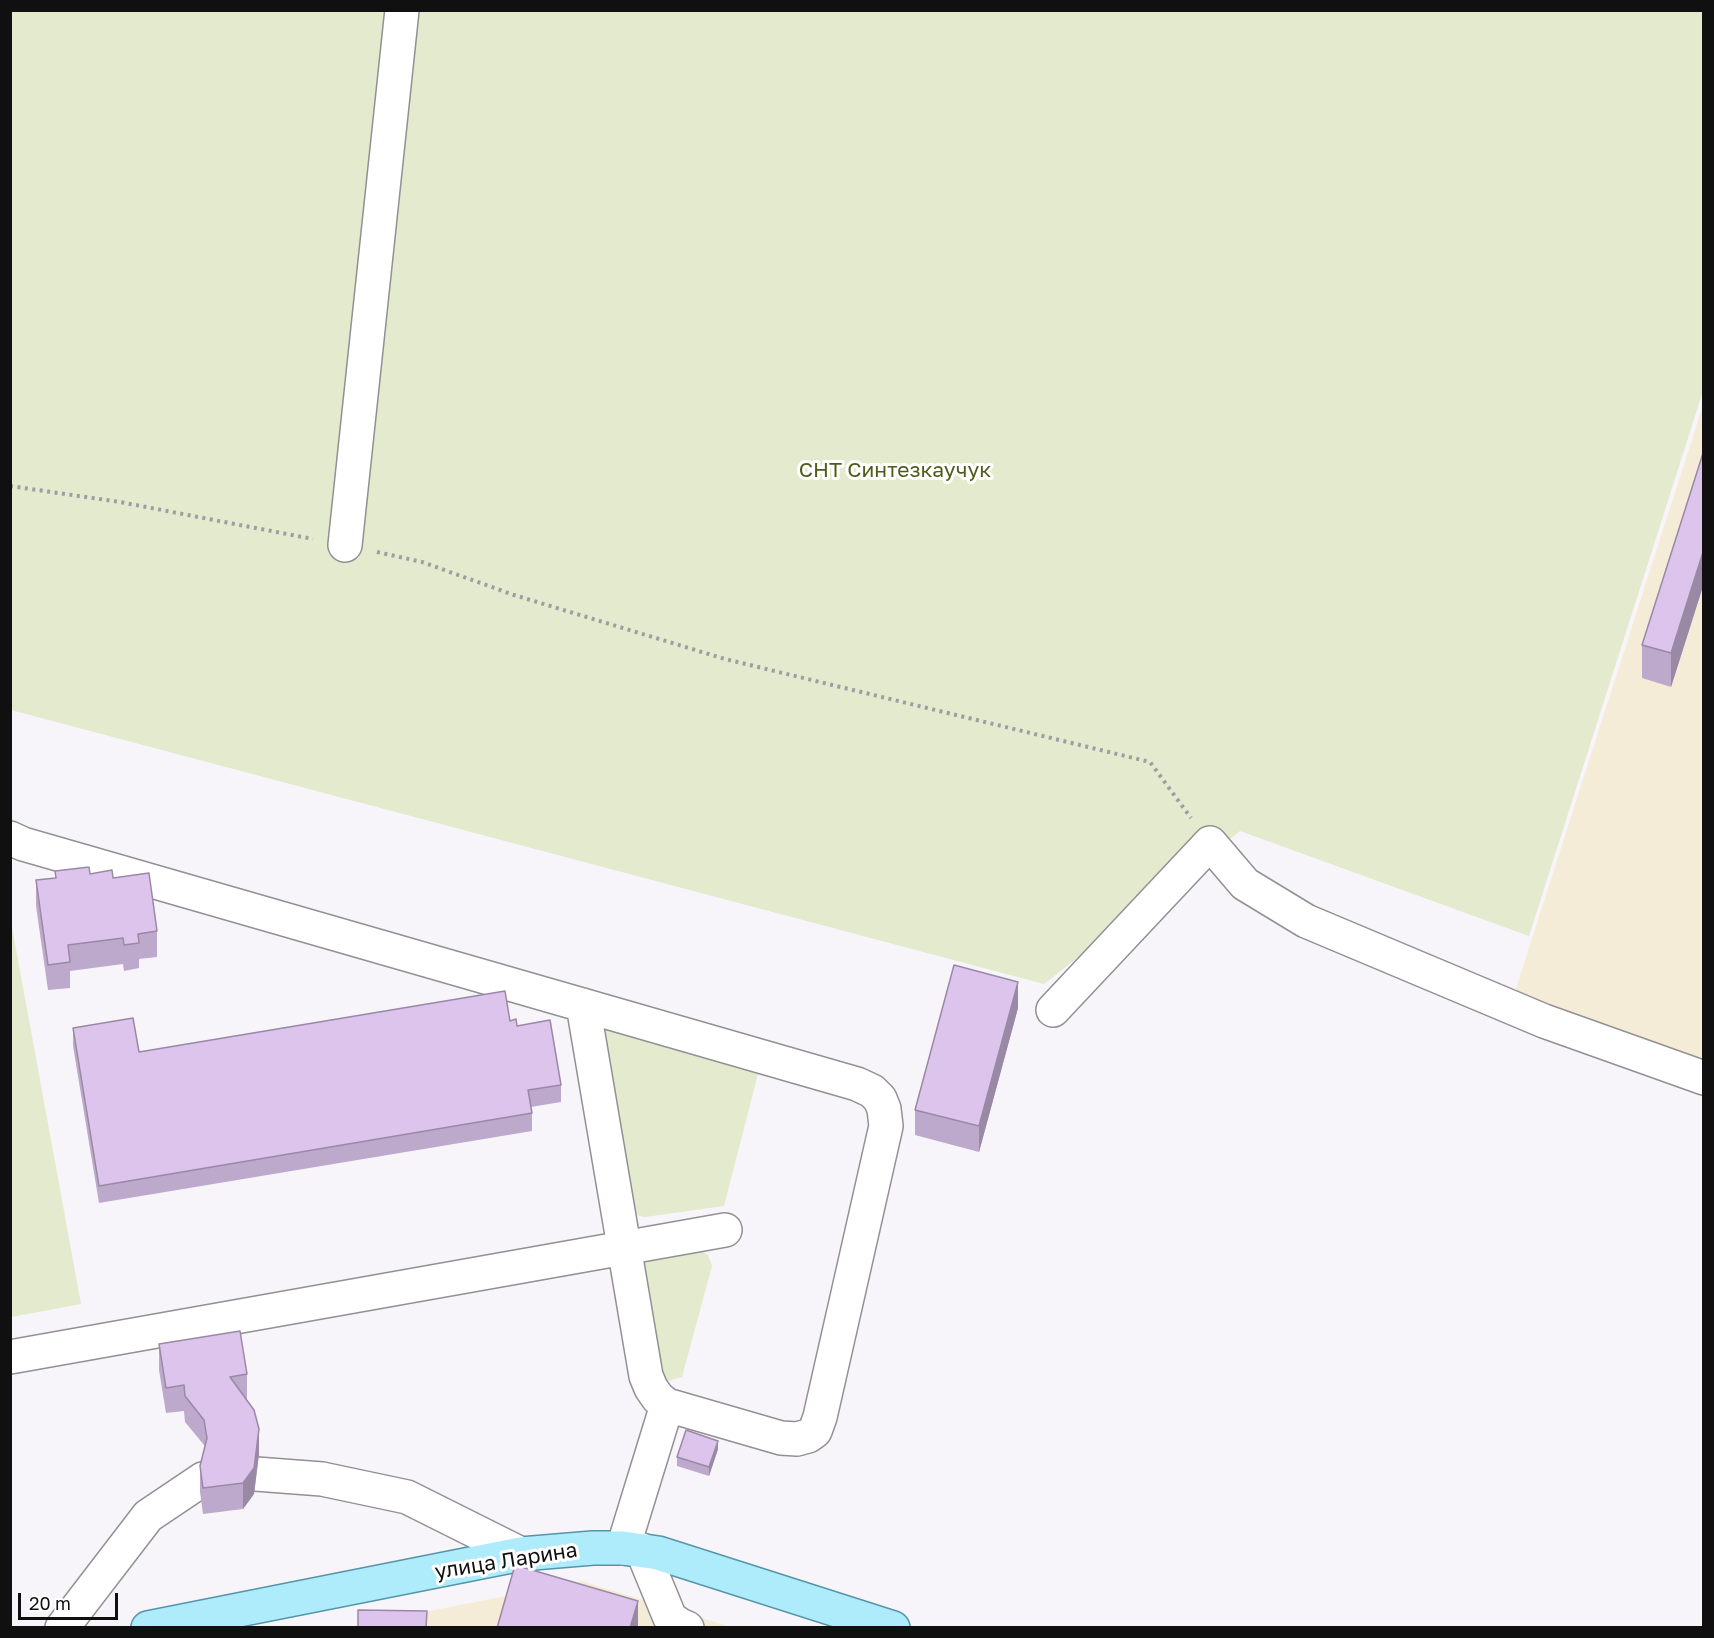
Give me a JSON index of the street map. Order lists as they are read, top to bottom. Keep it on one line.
{"streets":{"main road":["улица Ларина"]},"parks":["СНТ Синтезкаучук"],"scale_bar":"20 m"}
